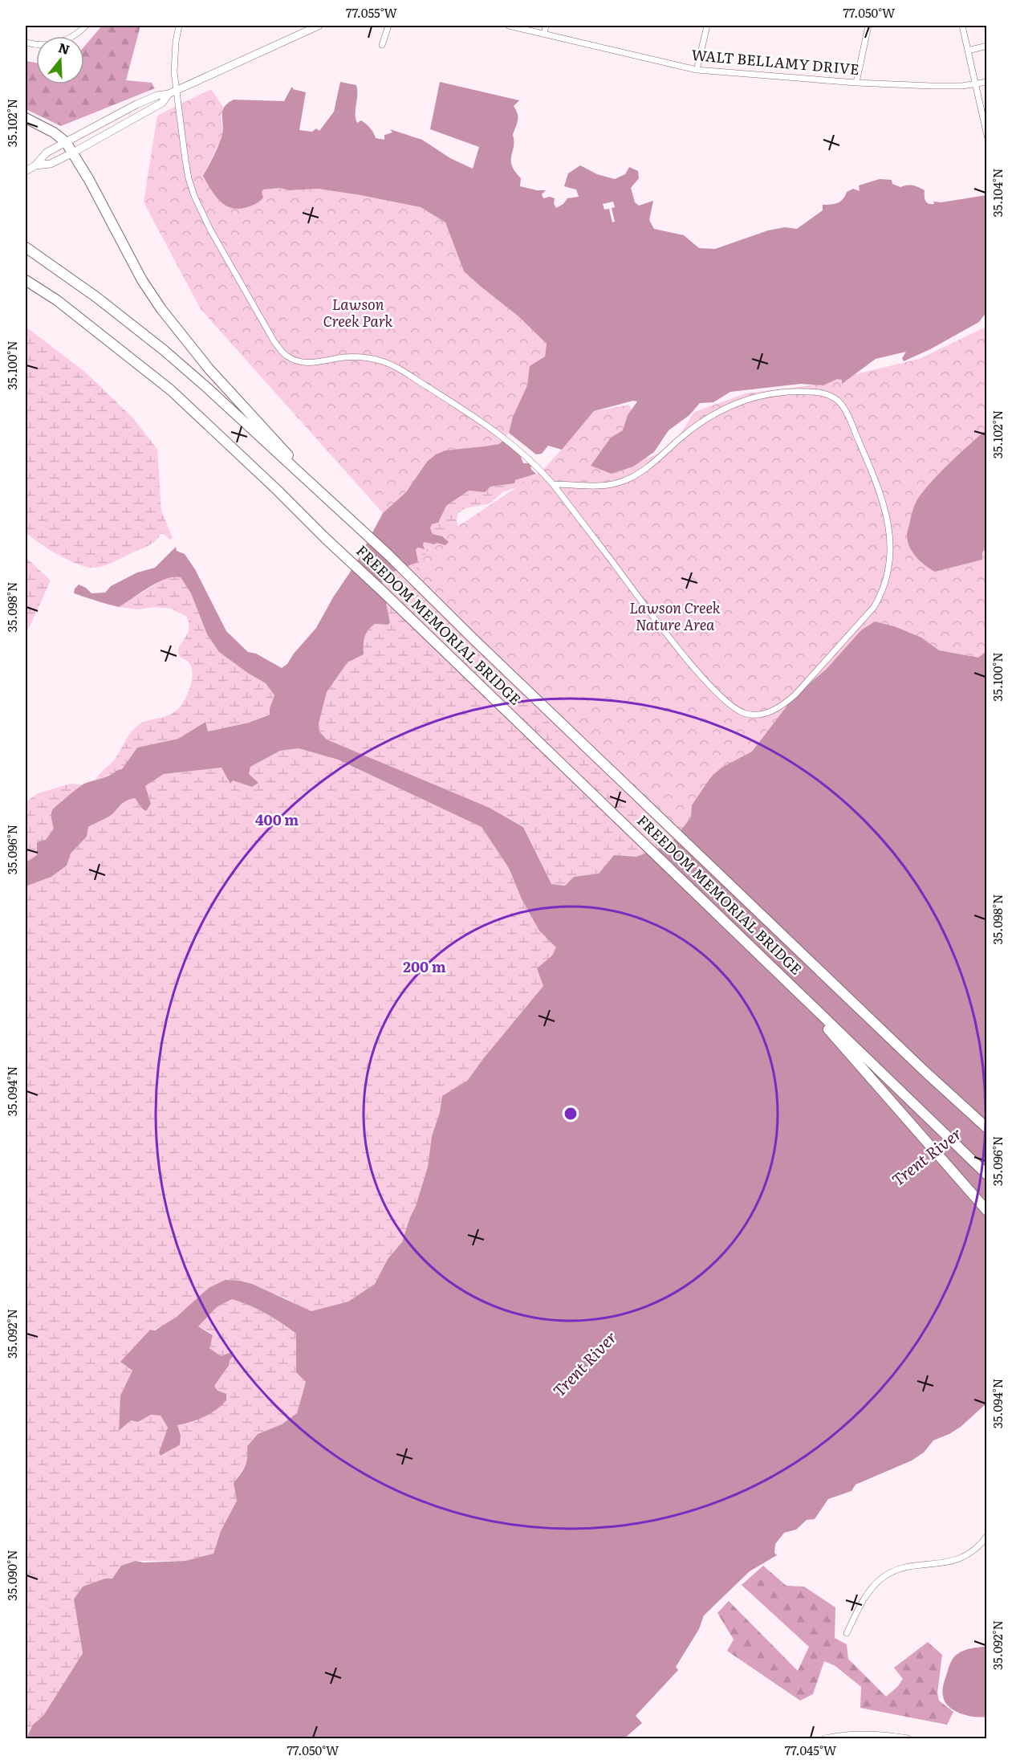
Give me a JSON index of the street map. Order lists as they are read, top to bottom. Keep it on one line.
{"streets":{"highway":["FREEDOM MEMORIAL BRIDGE"],"street":["WALT BELLAMY DRIVE"]},"water":["Trent River"],"parks":["Lawson Creek Park","Lawson Creek Nature Area"],"north":"top","coordinates":["77.055°W","77.050°W","35.102°N","35.104°N","35.100°N","35.098°N","35.096°N","35.094°N","35.092°N","35.090°N","77.045°W"],"rings":["400 m","200 m"]}
